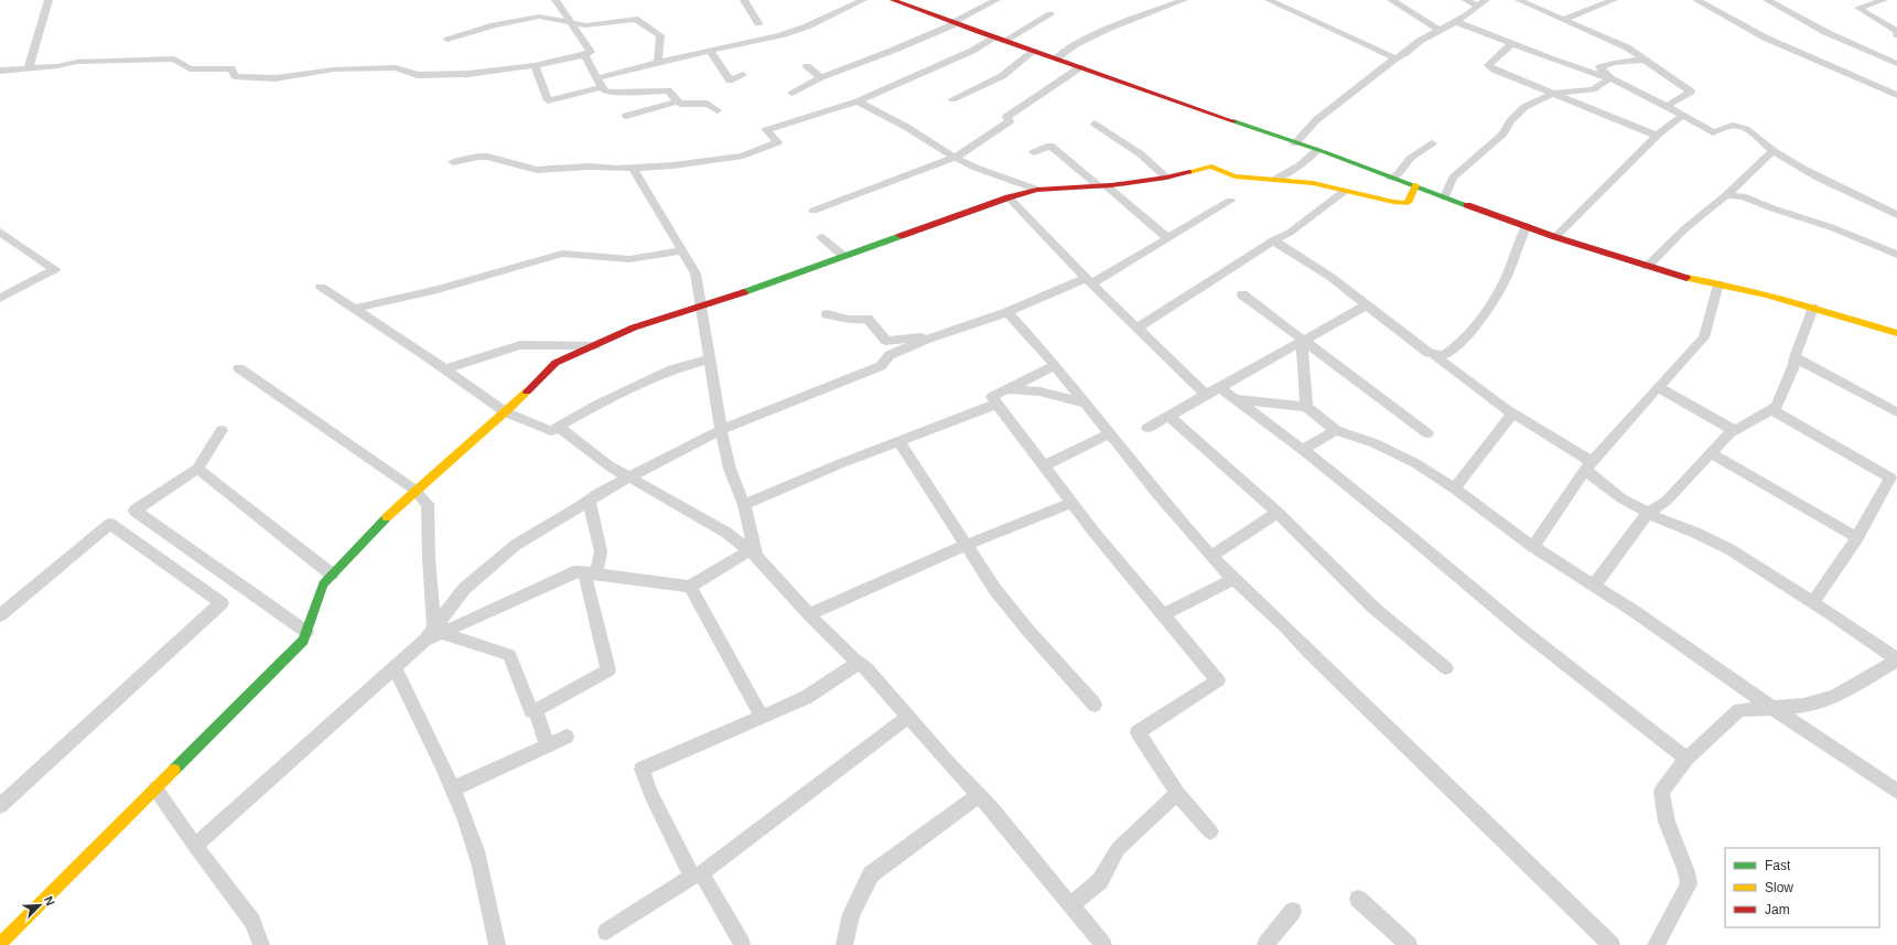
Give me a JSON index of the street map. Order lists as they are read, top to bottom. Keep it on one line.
{"legend":["Fast","Slow","Jam"],"north":"top right"}
